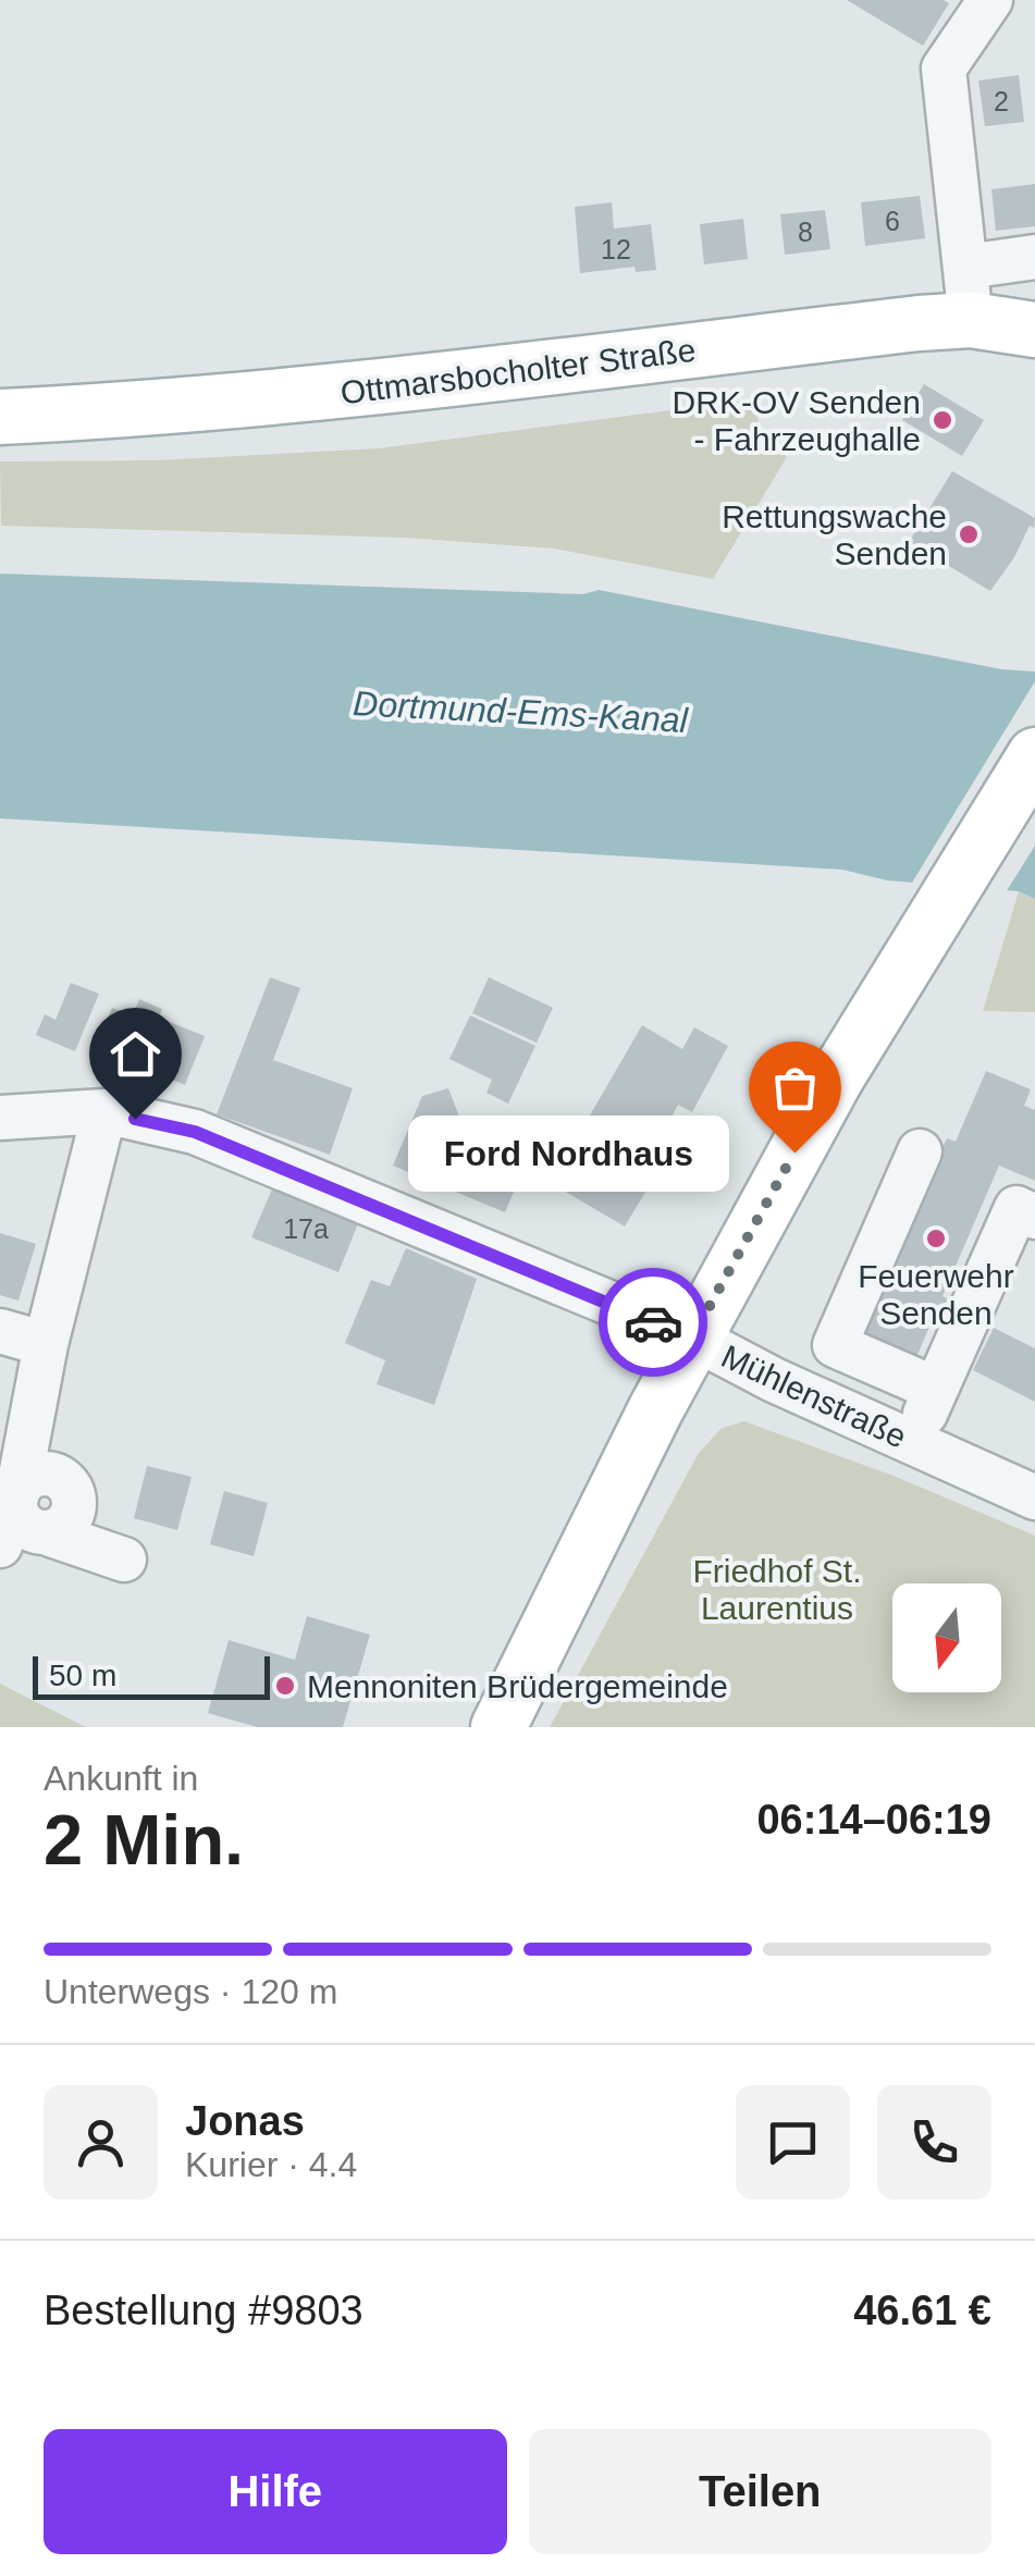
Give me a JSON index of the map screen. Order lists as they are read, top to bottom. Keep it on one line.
{"streets":{"main road":["Ottmarsbocholter Straße"],"street":["Mühlenstraße"]},"water":["Dortmund-Ems-Kanal"],"parks":["Friedhof St. Laurentius"],"places":["DRK-OV Senden - Fahrzeughalle","Rettungswache Senden","Ford Nordhaus","Feuerwehr Senden","Mennoniten Brüdergemeinde"],"house_numbers":["2","6","8","12","17a"],"scale_bar":"50 m","north":"bottom","page":{"bubble":"Ford Nordhaus","scale":"50 m","heading":["2 Min.","Ankunft in","06:14–06:19"],"panel":["Jonas","Kurier · 4.4","Bestellung #9803","46.61 €"],"bar":"Unterwegs · 120 m","buttons":["Hilfe","Teilen"]}}
